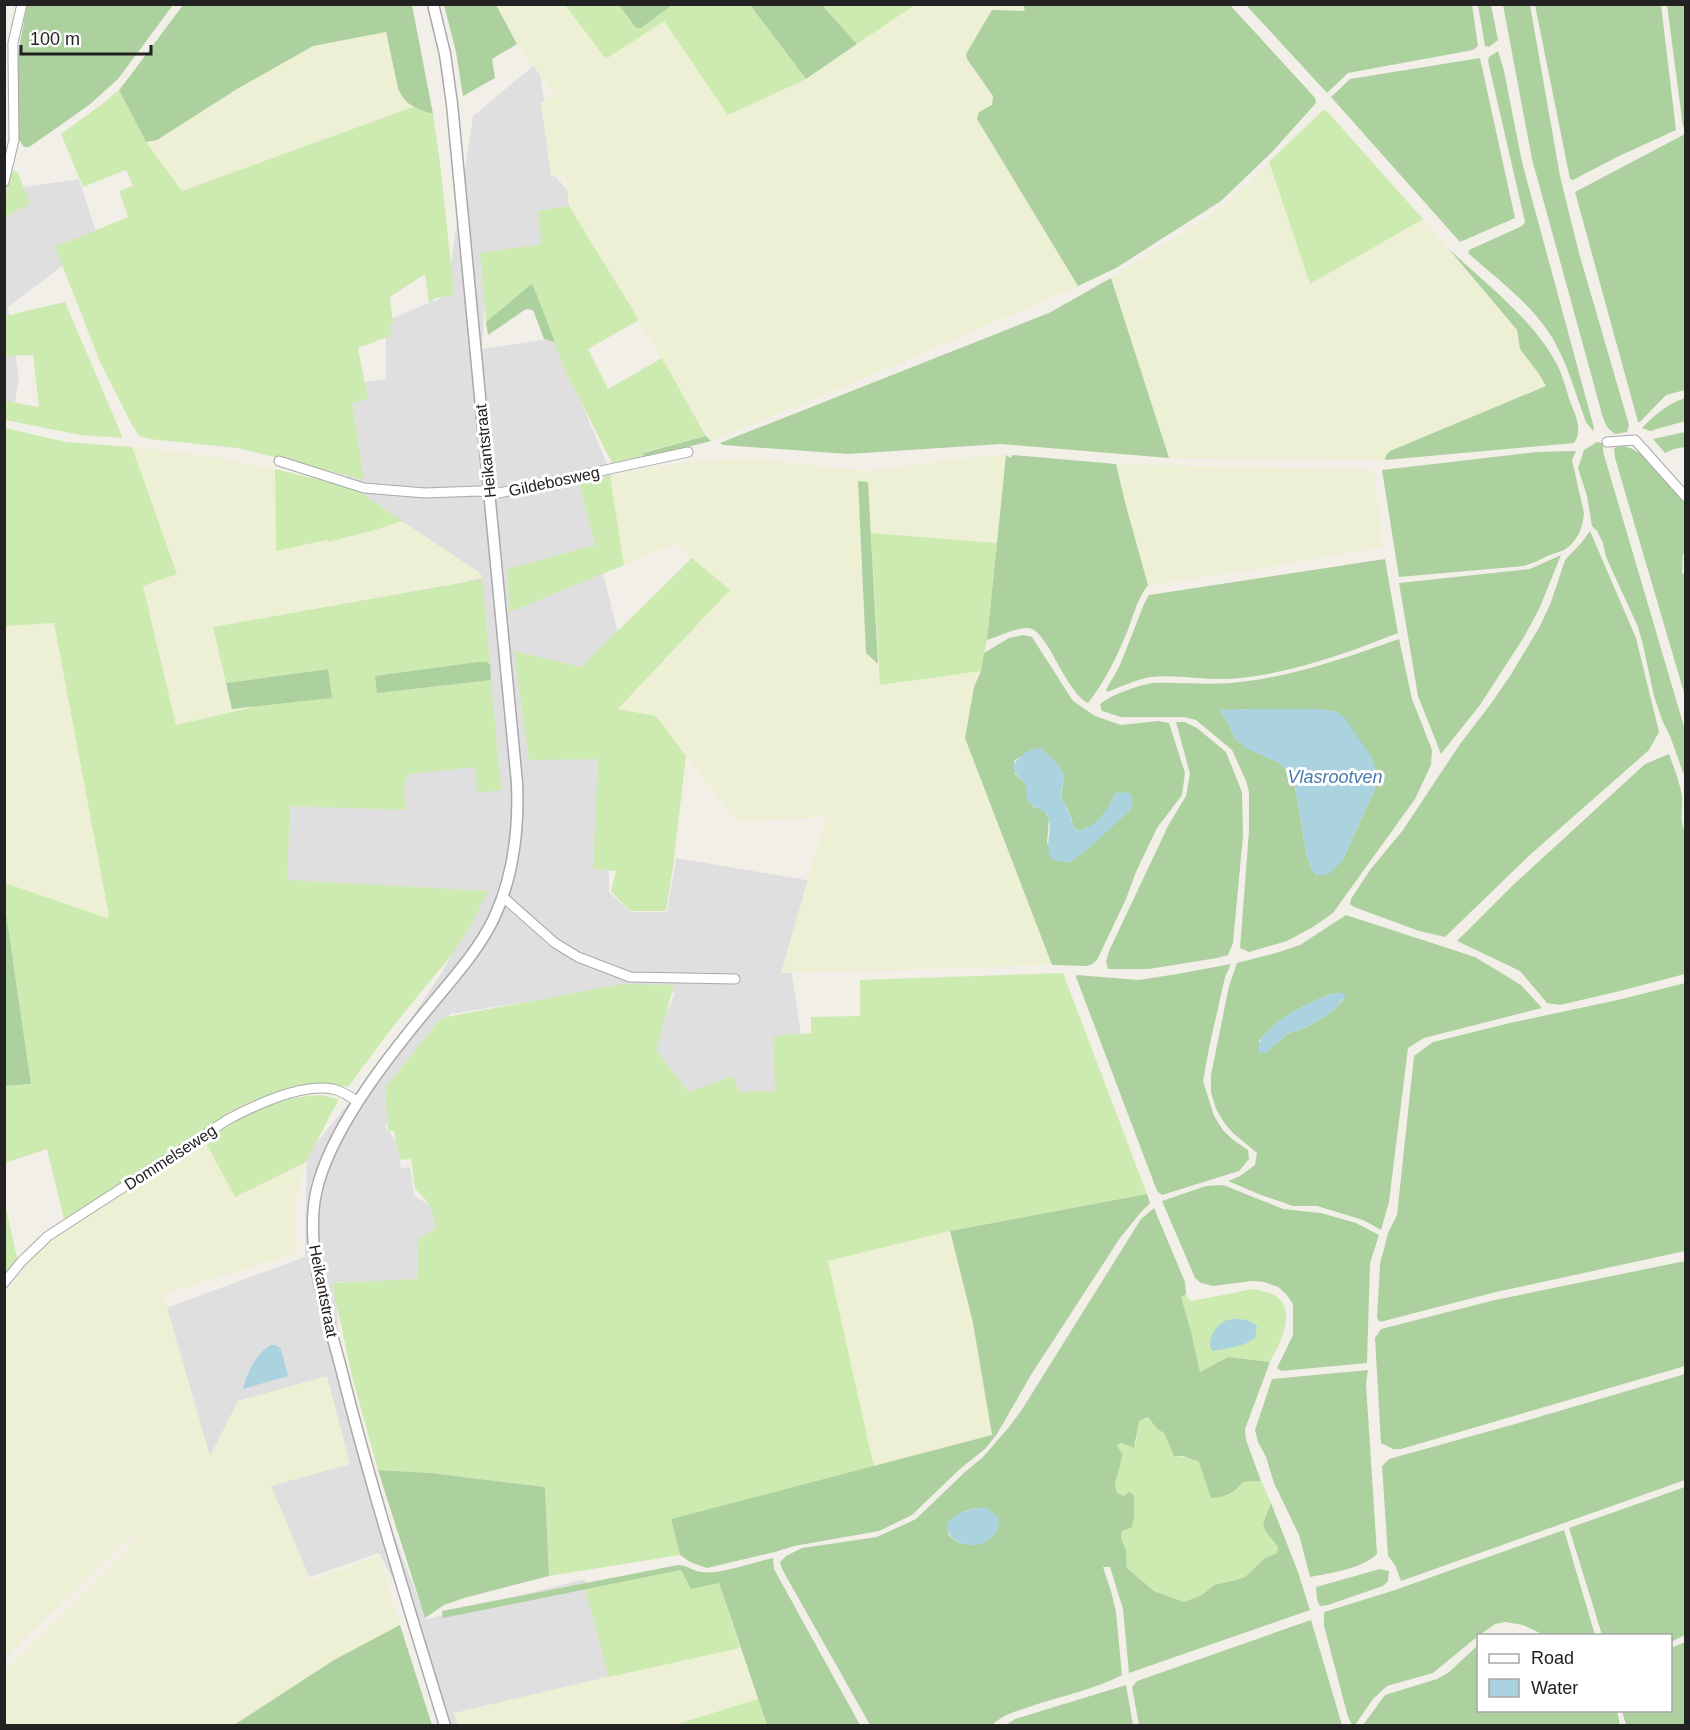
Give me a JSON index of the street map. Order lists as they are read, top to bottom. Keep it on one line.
{"streets":{"street":["Heikantstraat","Gildebosweg","Dommelseweg"]},"crossings":[["Heikantstraat","Gildebosweg"],["Heikantstraat","Dommelseweg"]],"water":["Vlasrootven"],"legend":["Road","Water"],"scale_bar":"100 m"}
